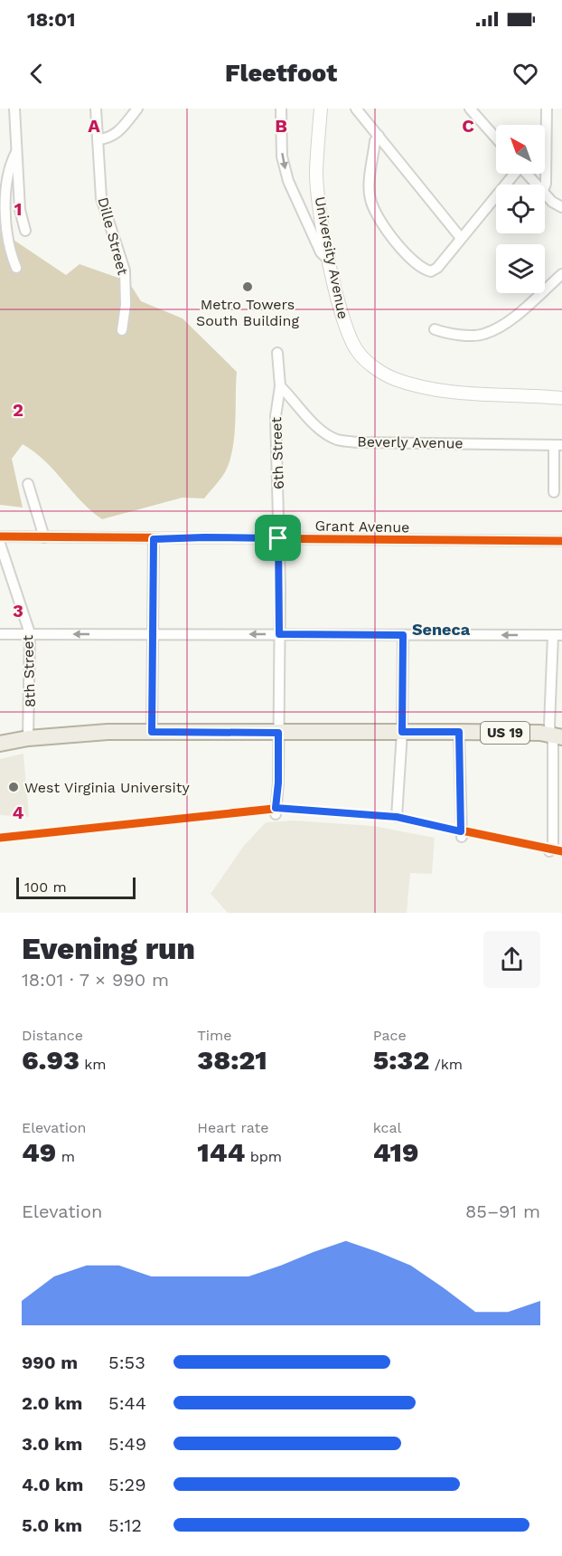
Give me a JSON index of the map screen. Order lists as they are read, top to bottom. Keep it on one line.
{"streets":{"main road":["US 19"],"street":["Dille Street","University Avenue","Beverly Avenue","6th Street","Grant Avenue","8th Street"]},"crossings":[["Beverly Avenue","6th Street"],["6th Street","Grant Avenue"],["6th Street","US 19"],["8th Street","US 19"]],"districts":["Seneca"],"places":["Metro Towers South Building","West Virginia University"],"scale_bar":"100 m","north":"top left","page":{"status":"18:01","header":"Fleetfoot","scale":"100 m","heading":["Evening run","18:01 · 7 × 990 m"],"stats":[["Distance","6.93 km"],["Time","38:21"],["Pace","5:32 /km"],["Elevation","49 m"],["Heart rate","144 bpm"],["kcal","419"]],"chart":["Elevation","85–91 m"],"list":[{"name":"990 m","note":"5:53"},{"name":"2.0 km","note":"5:44"},{"name":"3.0 km","note":"5:49"},{"name":"4.0 km","note":"5:29"},{"name":"5.0 km","note":"5:12"}]},"grid":{"columns":["A","B","C"],"rows":["1","2","3","4"]}}
